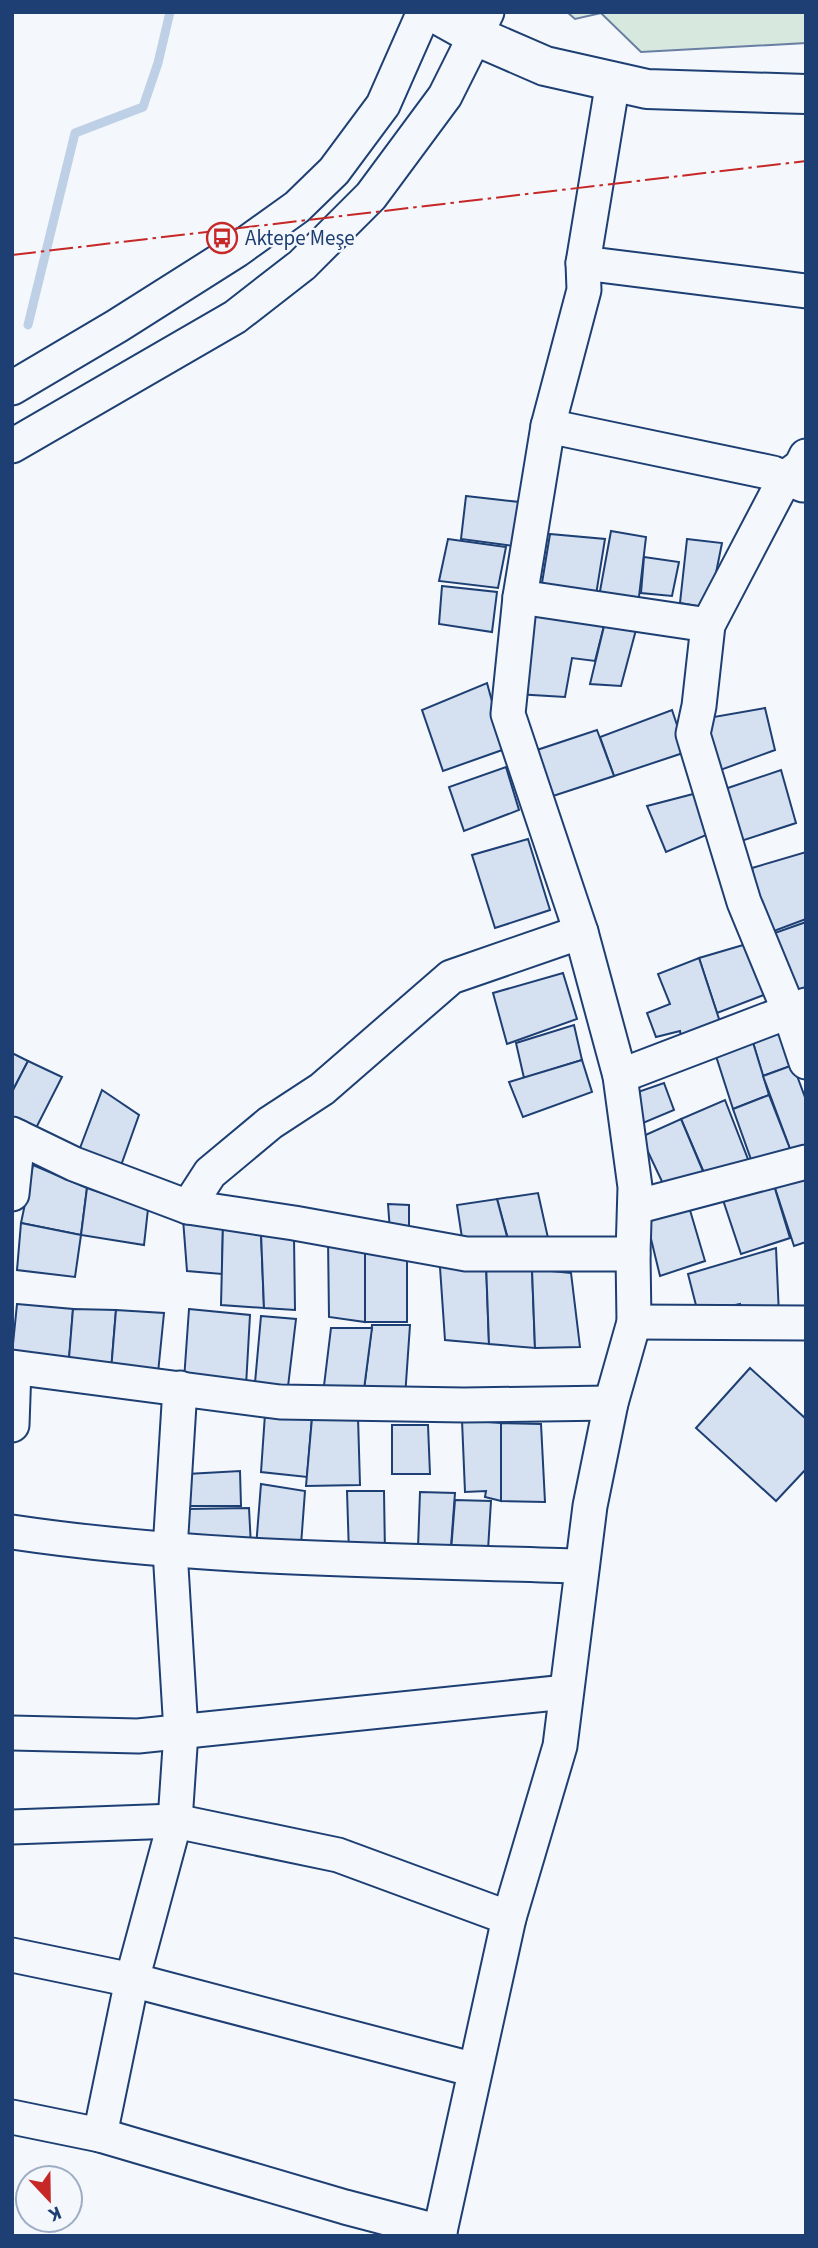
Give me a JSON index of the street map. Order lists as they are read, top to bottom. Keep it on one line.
{"places":{"bus stop":["Aktepe Meşe"]},"north":"bottom"}
